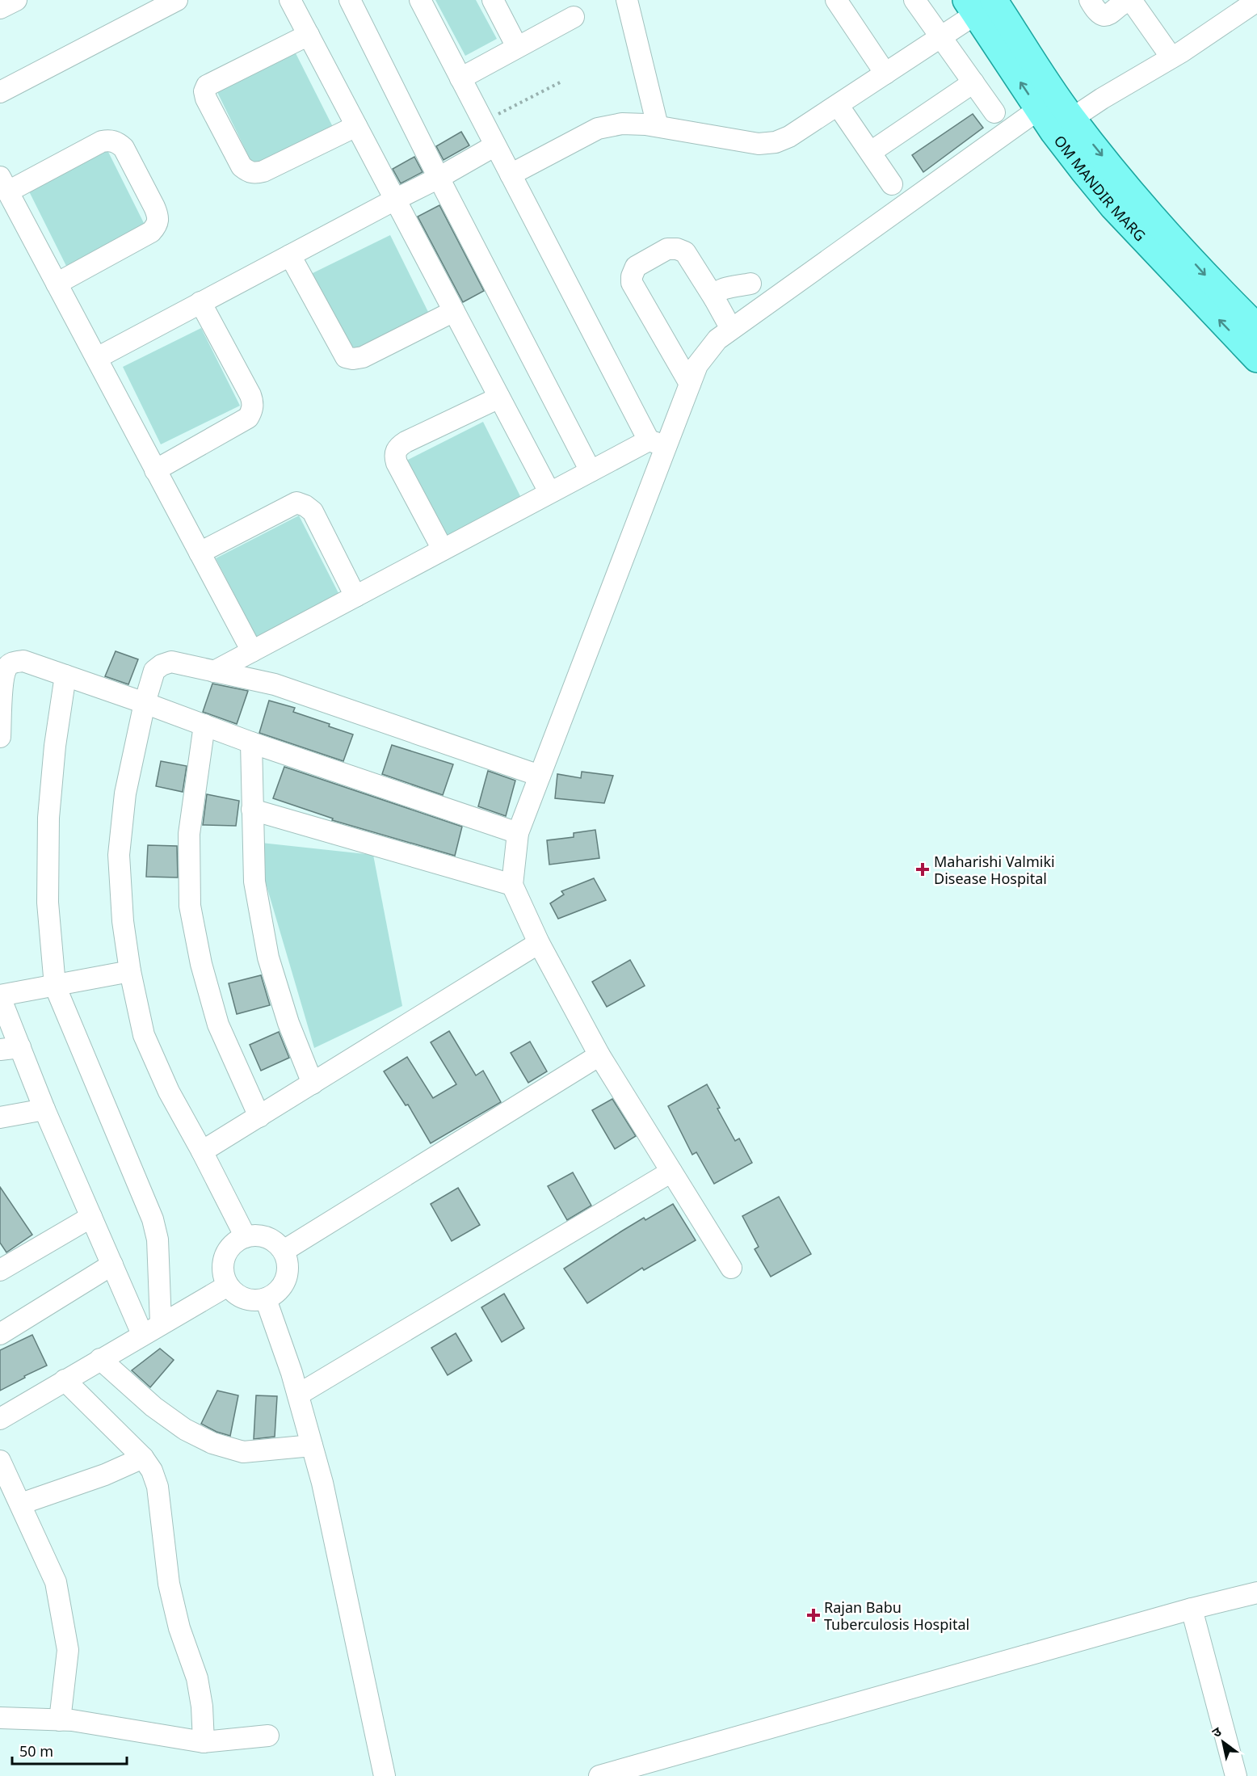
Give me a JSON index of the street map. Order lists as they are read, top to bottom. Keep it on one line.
{"streets":{"main road":["OM MANDIR MARG"]},"places":{"health":["Maharishi Valmiki Disease Hospital","Rajan Babu Tuberculosis Hospital"]},"scale_bar":"50 m","north":"top left"}
